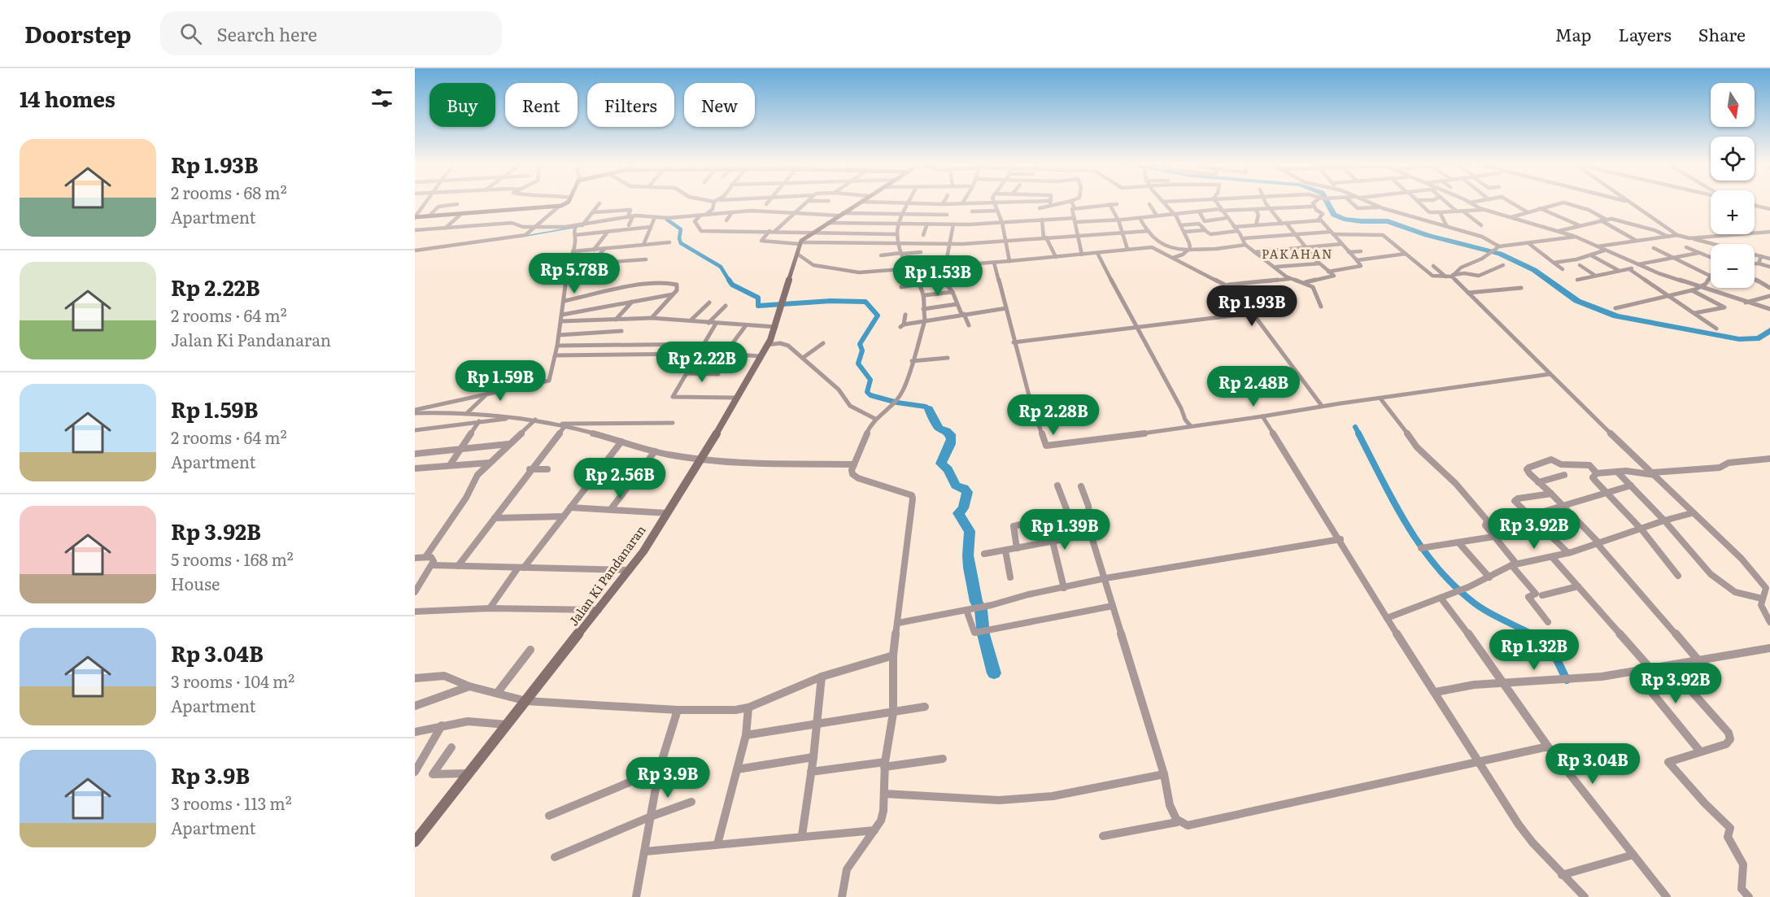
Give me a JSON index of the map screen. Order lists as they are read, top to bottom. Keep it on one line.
{"streets":{"main road":["Jalan Ki Pandanaran"]},"districts":["PAKAHAN"],"north":"bottom","page":{"header":"Doorstep","search":"Search here","nav":["Map","Layers","Share"],"heading":"14 homes","map_buttons":["+","−"],"chip":["Buy","Rent","Filters","New"],"list":[{"name":"Rp 1.93B","note":"2 rooms · 68 m² · Apartment"},{"name":"Rp 2.22B","note":"2 rooms · 64 m² · Jalan Ki Pandanaran"},{"name":"Rp 1.59B","note":"2 rooms · 64 m² · Apartment"},{"name":"Rp 3.92B","note":"5 rooms · 168 m² · House"},{"name":"Rp 3.04B","note":"3 rooms · 104 m² · Apartment"},{"name":"Rp 3.9B","note":"3 rooms · 113 m² · Apartment"}],"price":["Rp 5.78B","Rp 1.53B","Rp 1.93B","Rp 2.22B","Rp 1.59B","Rp 2.48B","Rp 2.28B","Rp 2.56B","Rp 3.92B","Rp 1.39B","Rp 1.32B","Rp 3.92B","Rp 3.04B","Rp 3.9B"]}}
